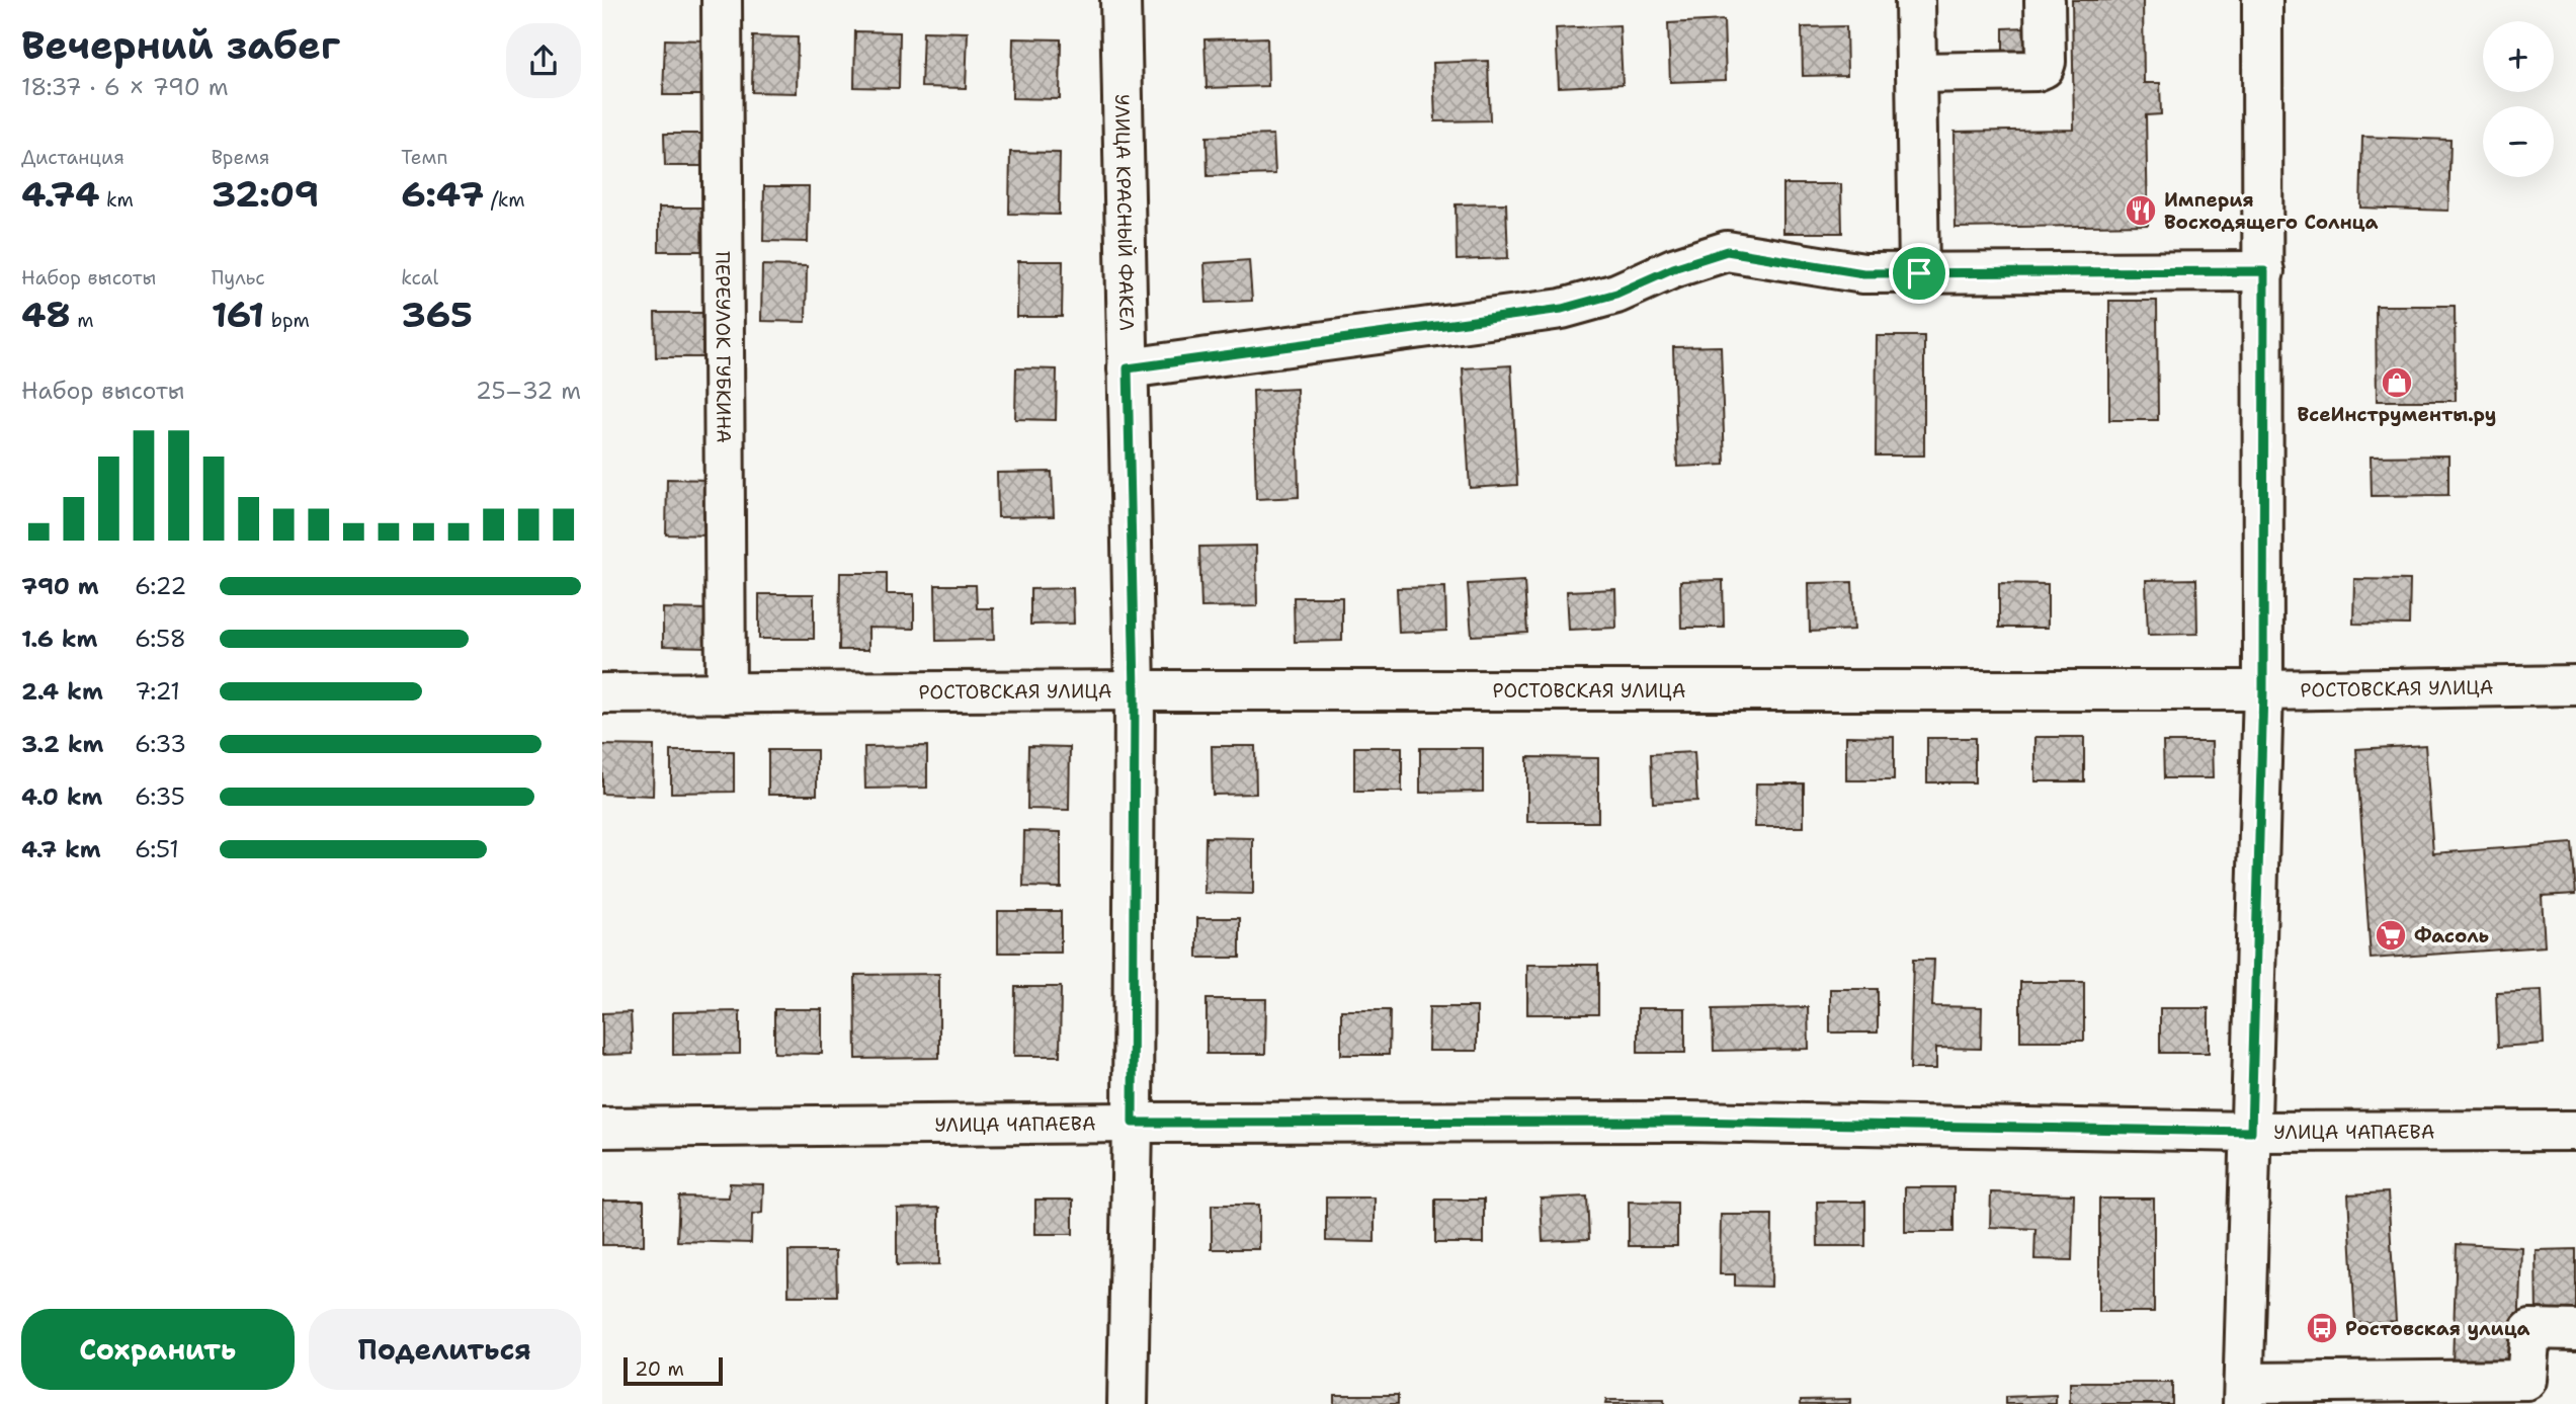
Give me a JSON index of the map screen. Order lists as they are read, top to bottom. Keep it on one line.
{"streets":{"street":["УЛИЦА КРАСНЫЙ ФАКЕЛ","ПЕРЕУЛОК ГУБКИНА","РОСТОВСКАЯ УЛИЦА","УЛИЦА ЧАПАЕВА"]},"crossings":[["УЛИЦА КРАСНЫЙ ФАКЕЛ","РОСТОВСКАЯ УЛИЦА"],["УЛИЦА КРАСНЫЙ ФАКЕЛ","УЛИЦА ЧАПАЕВА"],["ПЕРЕУЛОК ГУБКИНА","РОСТОВСКАЯ УЛИЦА"]],"places":{"restaurant":["Империя Восходящего Солнца"],"shop":["ВсеИнструменты.ру"],"supermarket":["Фасоль"],"bus stop":["Ростовская улица"]},"scale_bar":"20 m","page":{"heading":["Вечерний забег","18:37 · 6 × 790 m"],"map_buttons":["+","−"],"stats":[["Дистанция","4.74 km"],["Время","32:09"],["Темп","6:47 /km"],["Набор высоты","48 m"],["Пульс","161 bpm"],["kcal","365"]],"chart":["Набор высоты","25–32 m"],"list":[{"name":"790 m","note":"6:22"},{"name":"1.6 km","note":"6:58"},{"name":"2.4 km","note":"7:21"},{"name":"3.2 km","note":"6:33"},{"name":"4.0 km","note":"6:35"},{"name":"4.7 km","note":"6:51"}],"buttons":["Сохранить","Поделиться"],"scale":"20 m"}}
